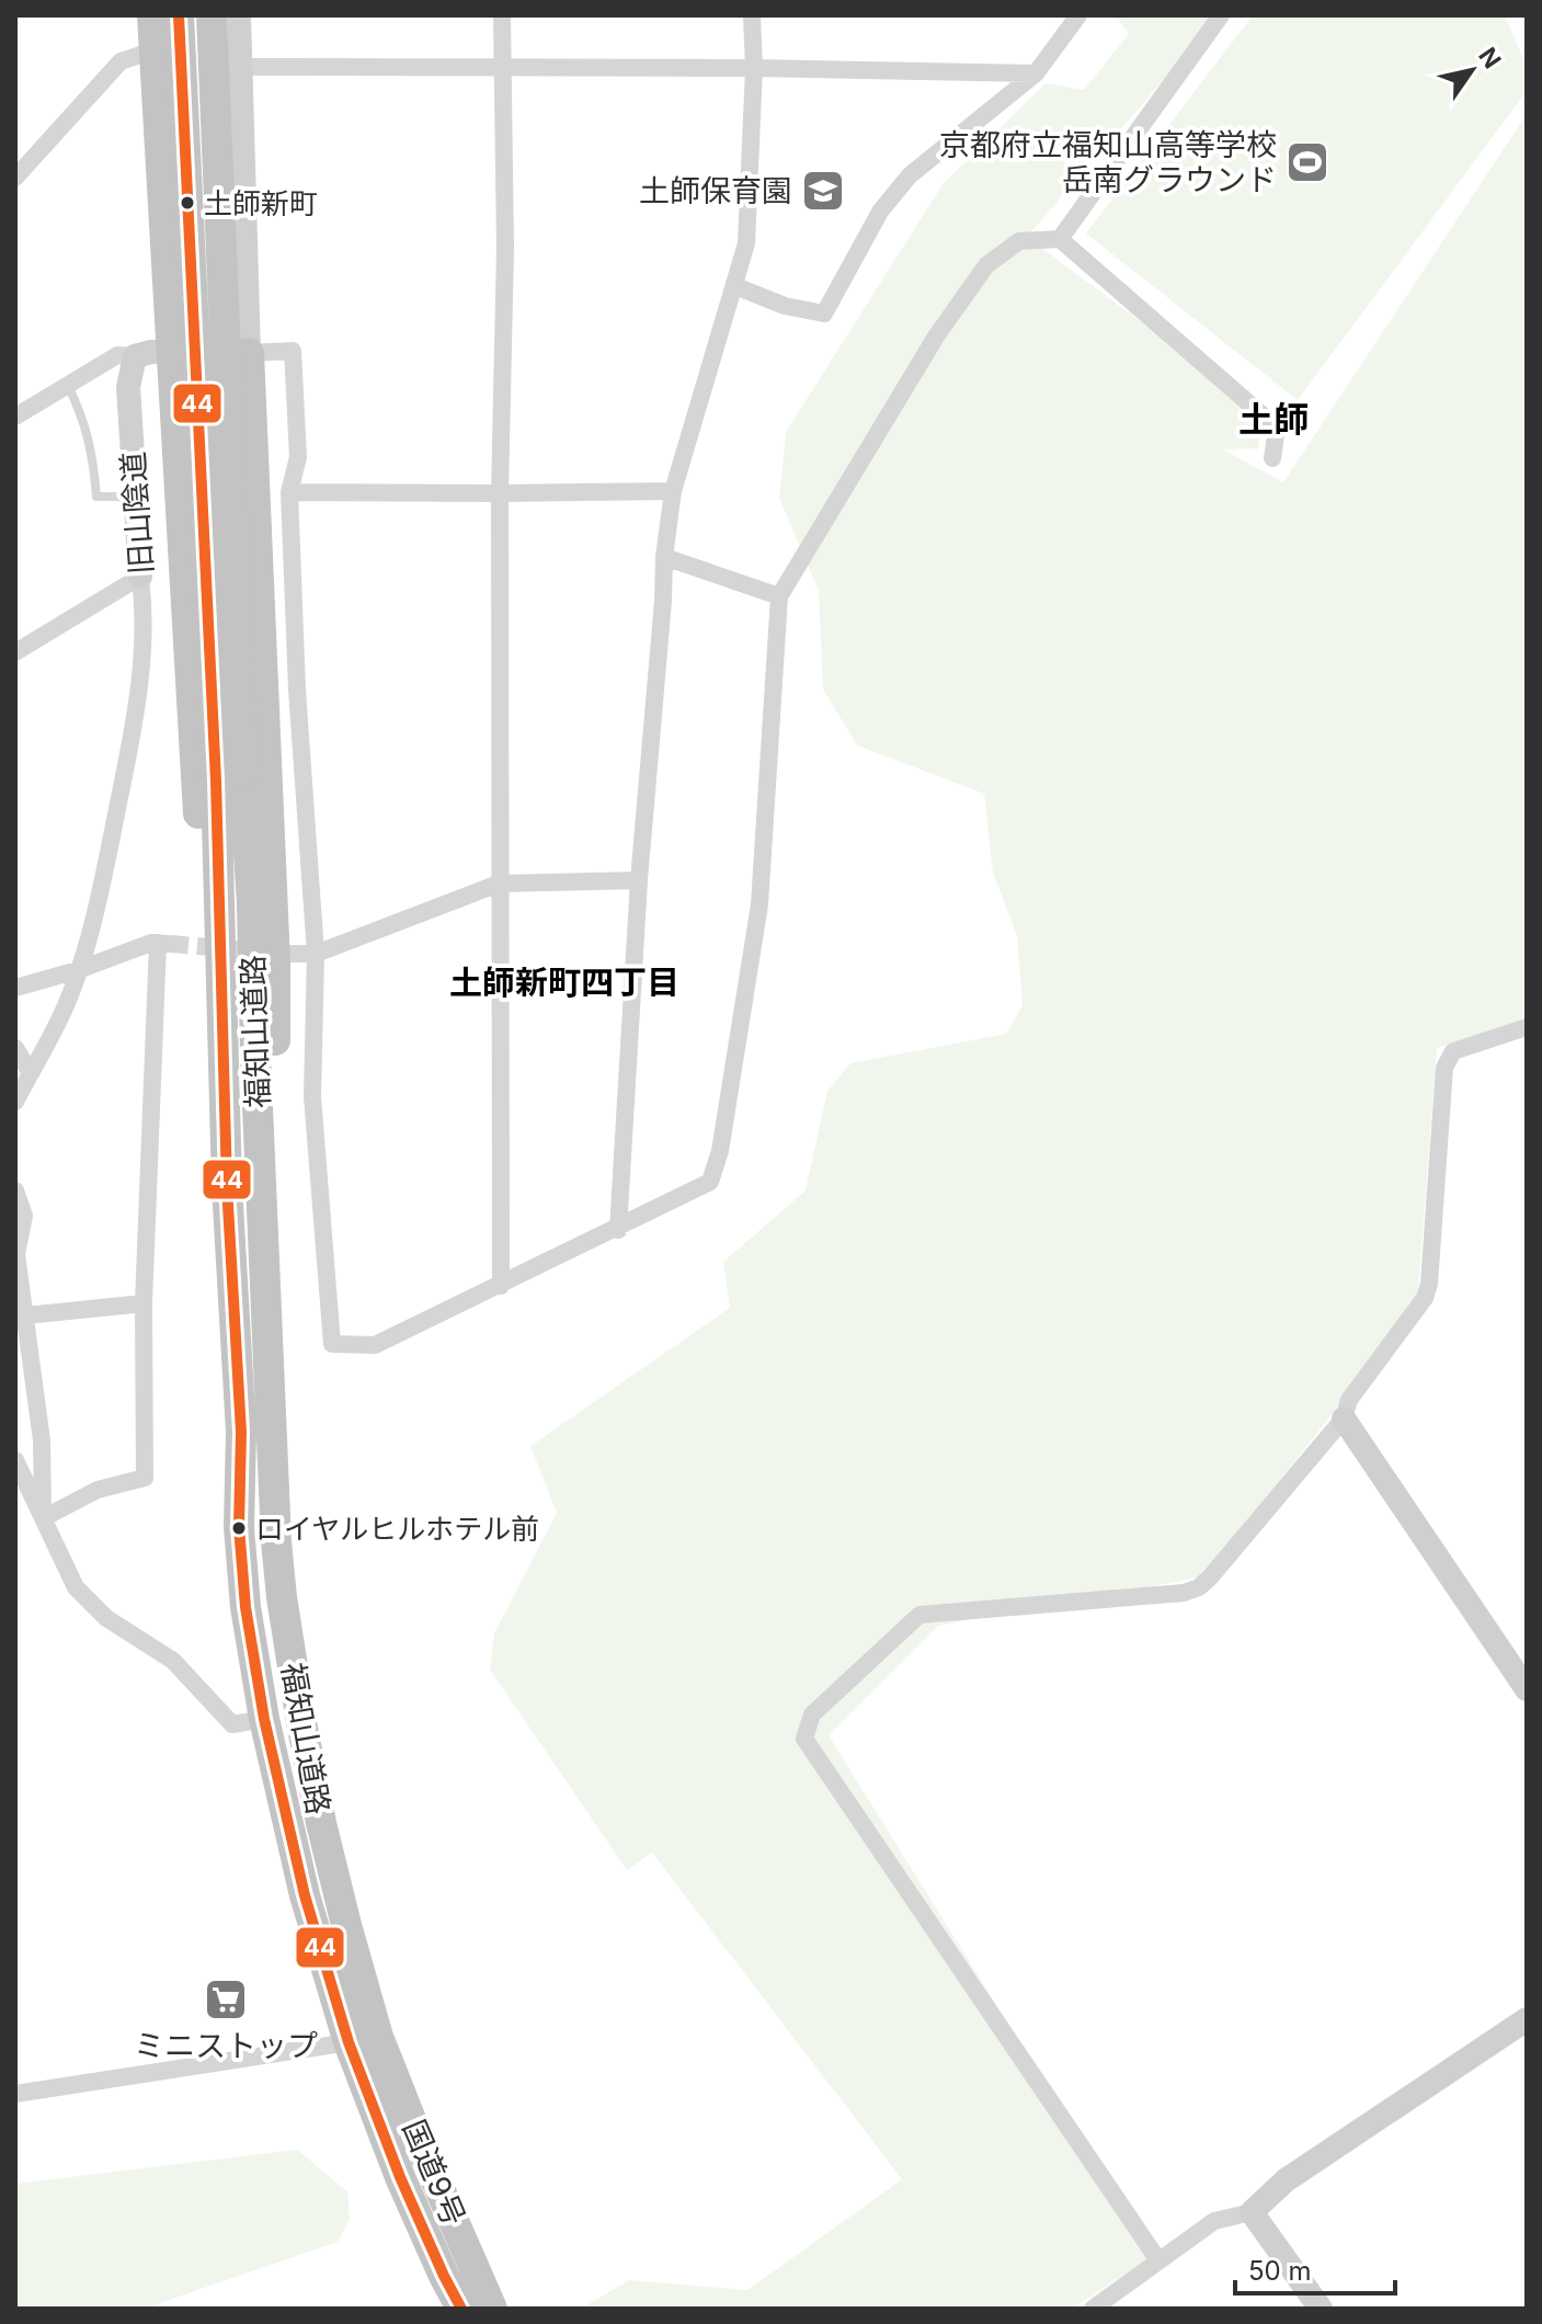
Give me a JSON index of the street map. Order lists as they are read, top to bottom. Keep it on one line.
{"streets":{"highway":["福知山道路","国道9号"],"street":["旧山陰道"]},"crossings":[["福知山道路","国道9号"]],"districts":["土師","土師新町四丁目"],"places":{"sports":["京都府立福知山高等学校 岳南グラウンド"],"school or university":["土師保育園"],"other":["土師新町","ロイヤルヒルホテル前"],"supermarket":["ミニストップ"]},"lines":["transit line 44"],"scale_bar":"50 m","north":"top right"}
